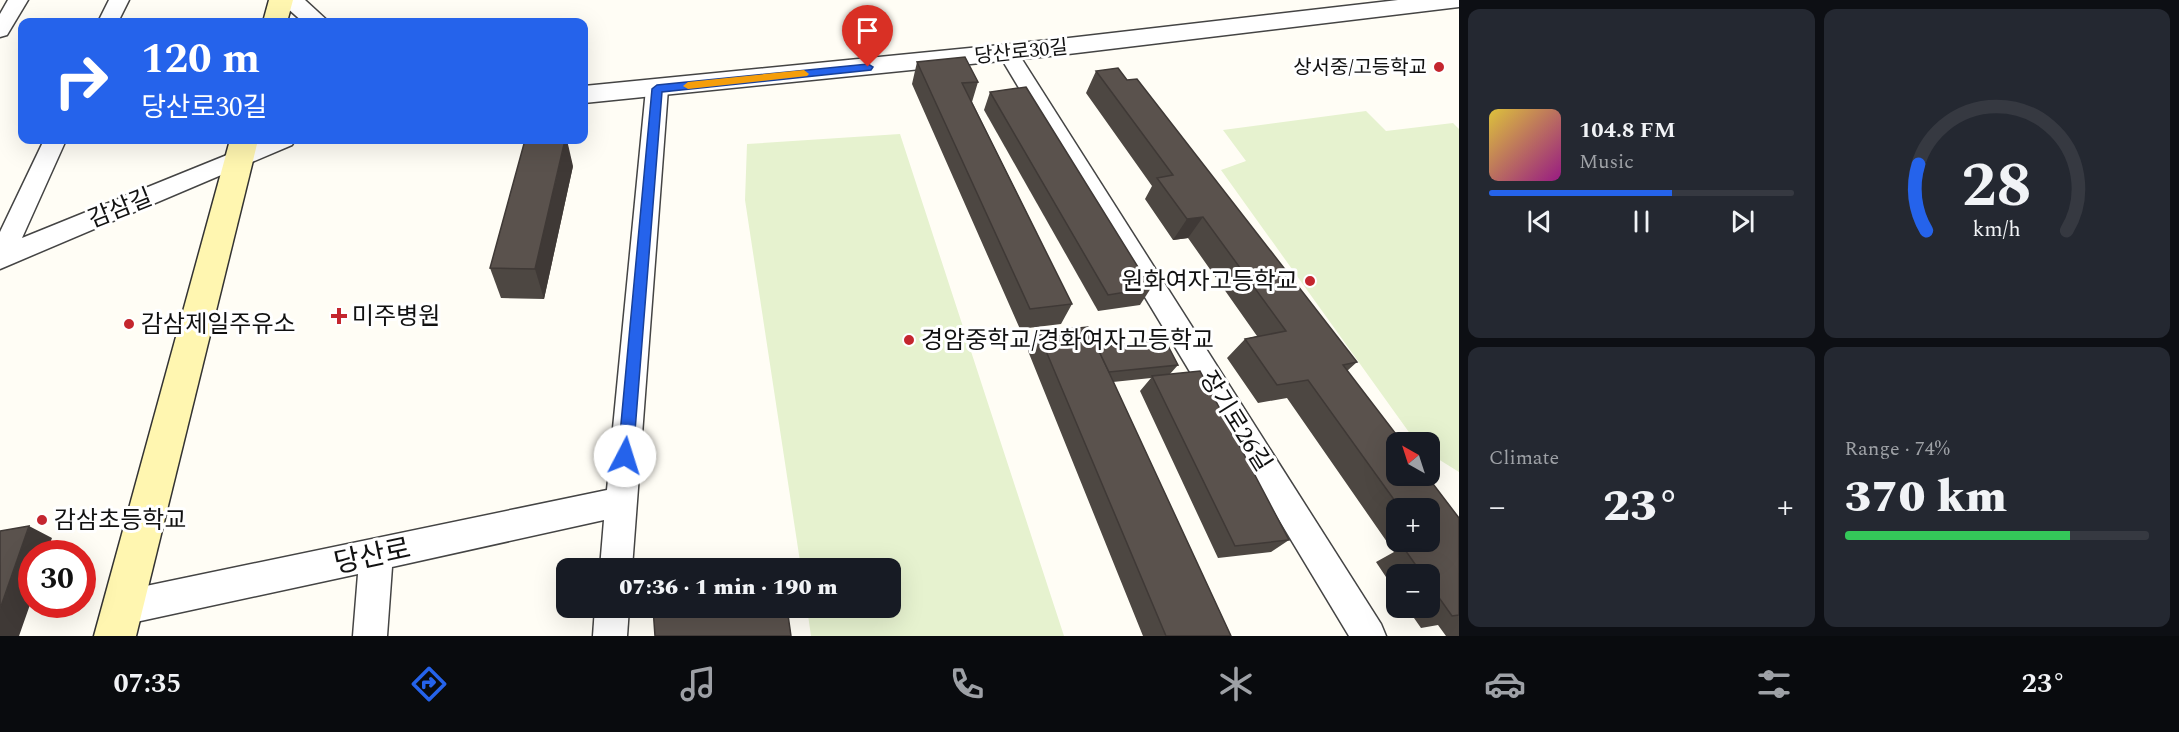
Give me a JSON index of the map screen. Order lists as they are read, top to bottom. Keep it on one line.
{"streets":{"main road":["당산로"],"street":["당산로30길","감삼길","장기로26길"]},"crossings":[["당산로30길","장기로26길"],["감삼길","당산로"]],"places":{"other":["상서중/고등학교","원화여자고등학교","감삼제일주유소","경암중학교/경화여자고등학교","감삼초등학교"],"health":["미주병원"]},"north":"top left","page":{"turn":["120 m","당산로30길"],"song":["104.8 FM","Music"],"tile":["Climate",["Range · 74%","370 km"]],"map_buttons":["+","−"],"heat":["−","23°","+"],"limit":"30","trip":"07:36 · 1 min · 190 m","tabs":["07:35","23°"],"gauge":["28","km/h"]}}
